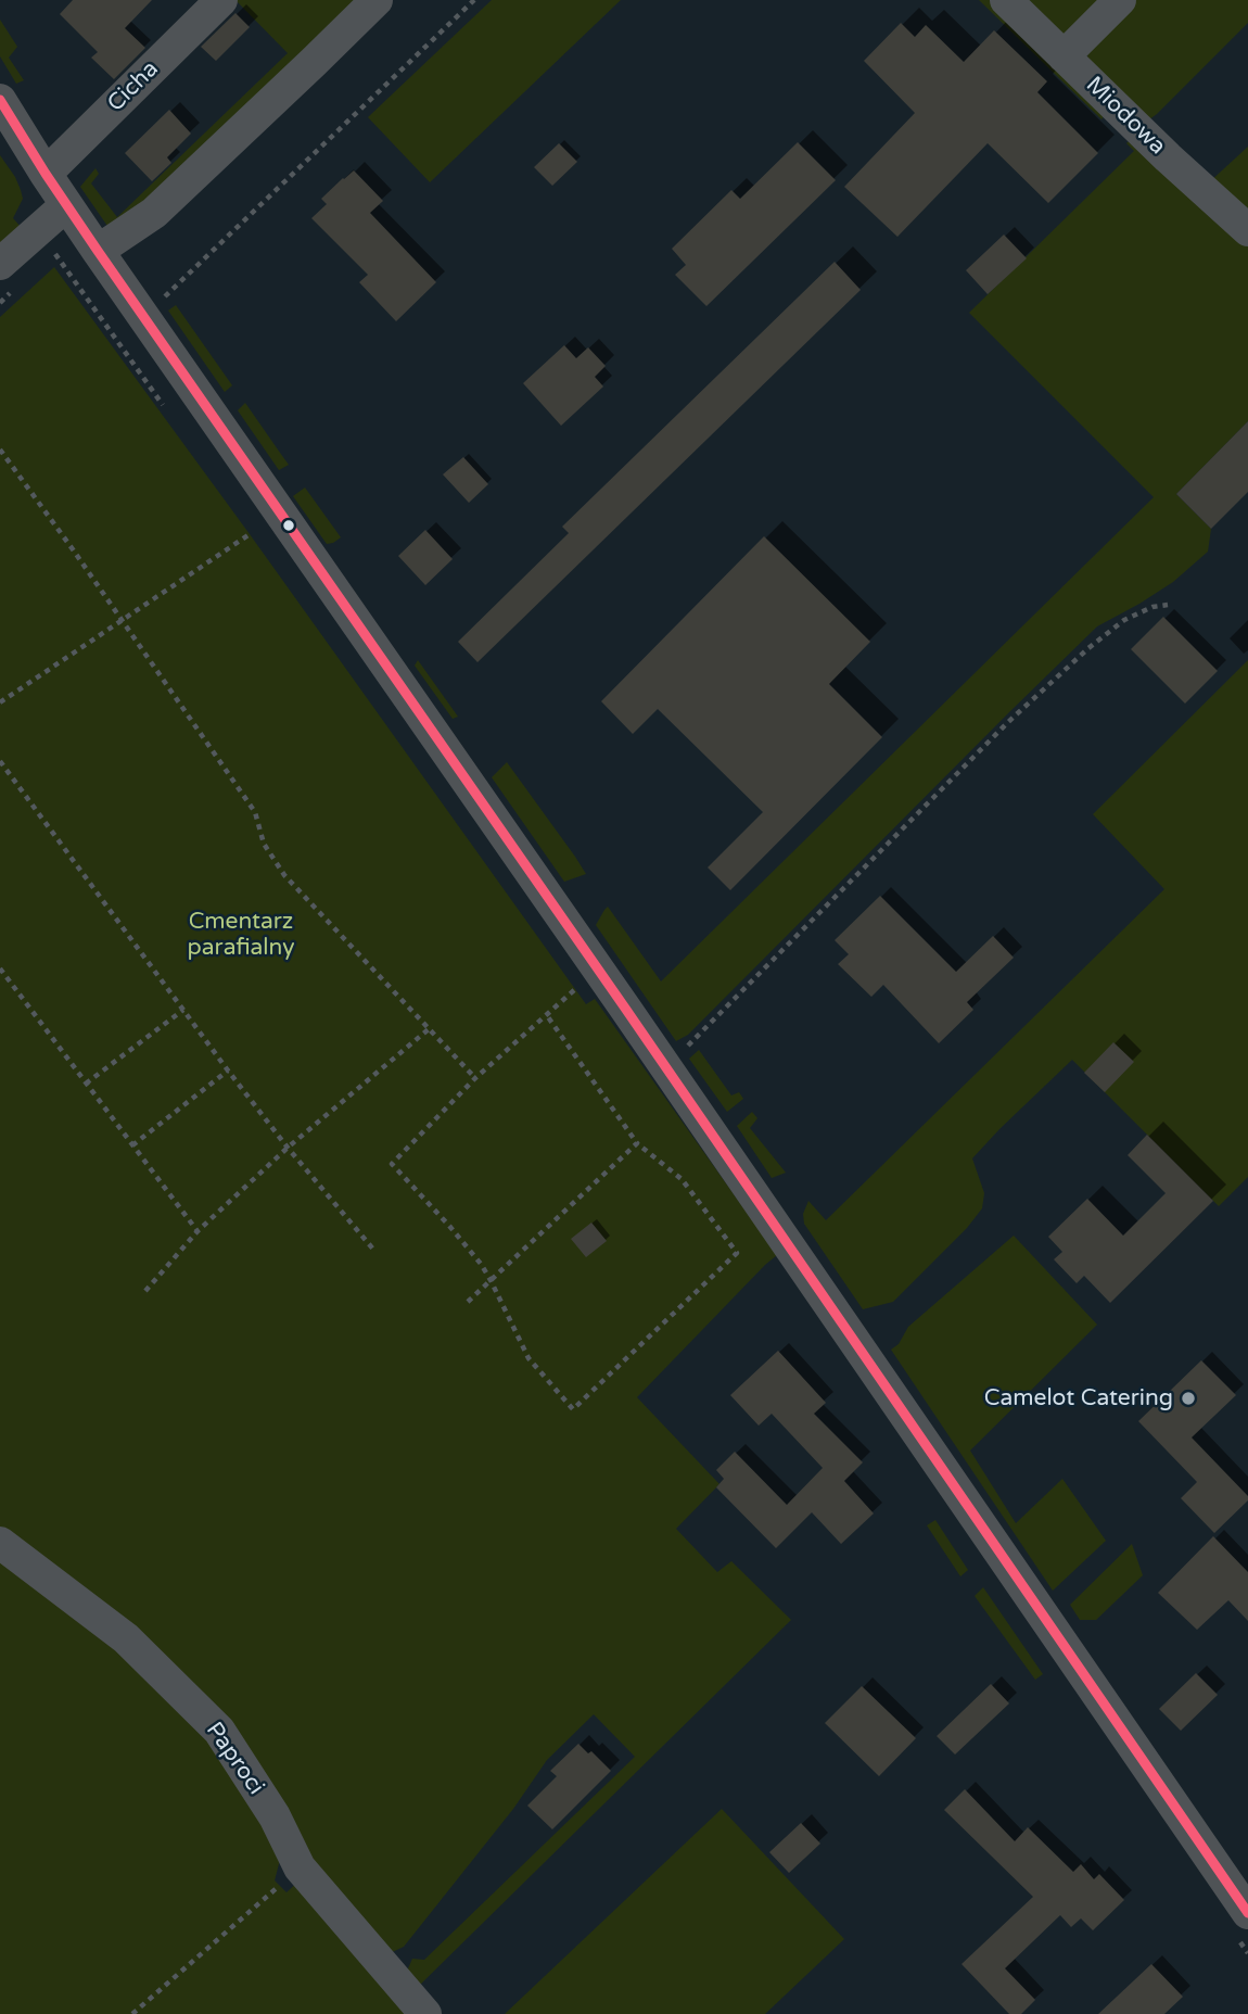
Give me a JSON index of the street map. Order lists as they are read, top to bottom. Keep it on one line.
{"streets":{"street":["Cicha","Miodowa","Paproci"]},"parks":["Cmentarz parafialny"],"places":["Camelot Catering"]}
